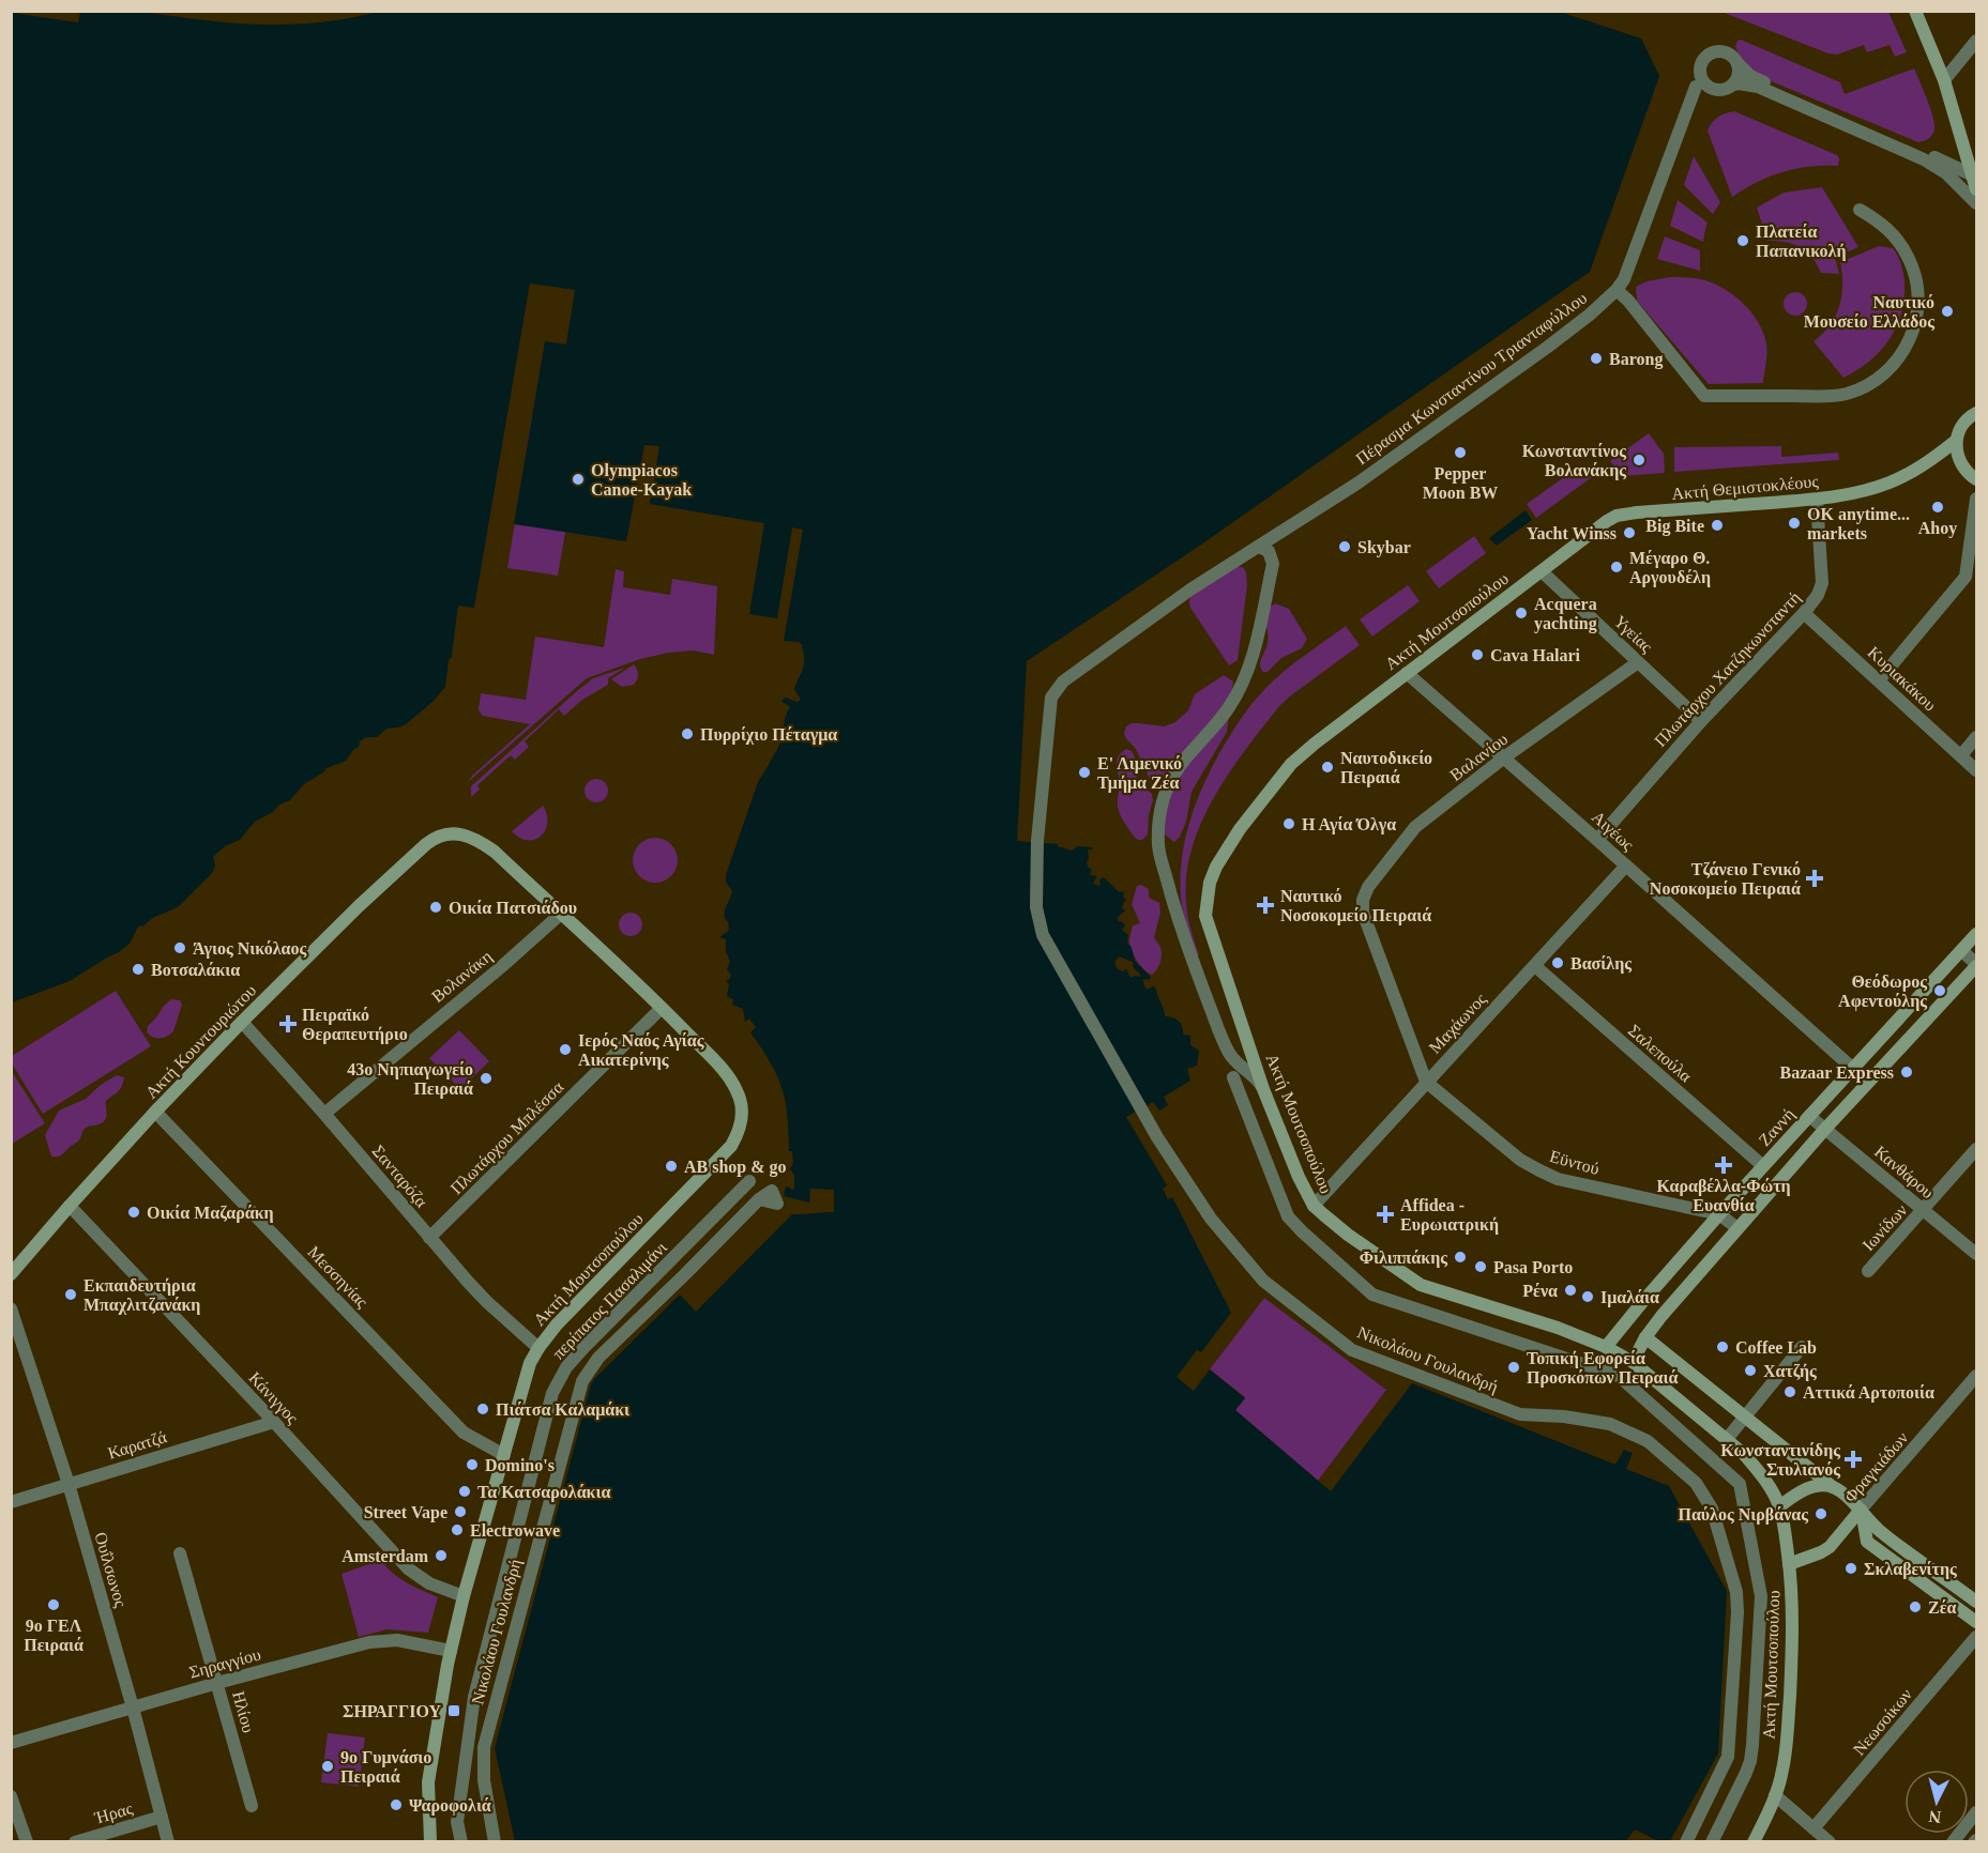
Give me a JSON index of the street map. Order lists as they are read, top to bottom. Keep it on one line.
{"streets":{"main road":["Ακτή Θεμιστοκλέους","Ακτή Μουτσοπούλου","Ακτή Κουντουριώτου","Ζαννή","Φραγκιάδων"],"street":["Πέρασμα Κωνσταντίνου Τριανταφύλλου","Υγείας","Πλωτάρχου Χατζηκωνσταντή","Κυριακάκου","Βαλανίου","Αιγέως","Βολανάκη","Μαχάωνος","Σαλεπούλα","Πλωτάρχου Μπλέσσα","Εϋντού","Κανθάρου","Σανταρόζα","Ιωνίδων","Μεσσηνίας","περίπατος Πασαλιμάνι","Νικολάου Γουλανδρή","Κάνιγγος","Καρατζά","Ουΐλσωνος","Σηραγγίου","Ηλίου","Νεωσοίκων","Ήρας"]},"crossings":[["Πέρασμα Κωνσταντίνου Τριανταφύλλου","Νικολάου Γουλανδρή"],["Ακτή Θεμιστοκλέους","Ακτή Μουτσοπούλου"],["Ακτή Θεμιστοκλέους","Υγείας"],["Ακτή Θεμιστοκλέους","Πλωτάρχου Χατζηκωνσταντή"],["Ακτή Μουτσοπούλου","Υγείας"],["Ακτή Μουτσοπούλου","Αιγέως"],["Ακτή Μουτσοπούλου","Μαχάωνος"],["Ακτή Μουτσοπούλου","Ζαννή"],["Ακτή Μουτσοπούλου","Πλωτάρχου Μπλέσσα"],["Ακτή Μουτσοπούλου","Σανταρόζα"],["Ακτή Μουτσοπούλου","Μεσσηνίας"],["Ακτή Μουτσοπούλου","Κάνιγγος"],["Ακτή Μουτσοπούλου","Φραγκιάδων"],["Ακτή Μουτσοπούλου","Σηραγγίου"],["Υγείας","Πλωτάρχου Χατζηκωνσταντή"],["Υγείας","Βαλανίου"],["Πλωτάρχου Χατζηκωνσταντή","Κυριακάκου"],["Πλωτάρχου Χατζηκωνσταντή","Αιγέως"],["Βαλανίου","Αιγέως"],["Βαλανίου","Μαχάωνος"],["Βαλανίου","Εϋντού"],["Αιγέως","Μαχάωνος"],["Αιγέως","Ζαννή"],["Βολανάκη","Ακτή Κουντουριώτου"],["Βολανάκη","Σανταρόζα"],["Μαχάωνος","Σαλεπούλα"],["Μαχάωνος","Εϋντού"],["Ακτή Κουντουριώτου","Σανταρόζα"],["Ακτή Κουντουριώτου","Μεσσηνίας"],["Ακτή Κουντουριώτου","Κάνιγγος"],["Σαλεπούλα","Ζαννή"],["Ζαννή","Εϋντού"],["Ζαννή","Κανθάρου"],["Πλωτάρχου Μπλέσσα","Σανταρόζα"],["Κανθάρου","Ιωνίδων"],["Κάνιγγος","Καρατζά"],["Καρατζά","Ουΐλσωνος"],["Ουΐλσωνος","Σηραγγίου"],["Ουΐλσωνος","Ήρας"],["Σηραγγίου","Ηλίου"]],"places":{"other":["Πλατεία Παπανικολή","Ναυτικό Μουσείο Ελλάδος","Barong","Pepper Moon BW","Κωνσταντίνος Βολανάκης","Olympiacos Canoe-Kayak","Ahoy","OK anytime... markets","Big Bite","Yacht Winss","Skybar","Μέγαρο Θ. Αργουδέλη","Acquera yachting","Cava Halari","Πυρρίχιο Πέταγμα","Ναυτοδικείο Πειραιά","Ε' Λιμενικό Τμήμα Ζέα","Η Αγία Όλγα","Οικία Πατσιάδου","Άγιος Νικόλαος","Βασίλης","Βοτσαλάκια","Θεόδωρος Αφεντούλης","Ιερός Ναός Αγίας Αικατερίνης","Bazaar Express","43o Νηπιαγωγείο Πειραιά","AB shop & go","Οικία Μαζαράκη","Φιλιππάκης","Pasa Porto","Ρένα","Εκπαιδευτήρια Μπαχλιτζανάκη","Ιμαλάια","Coffee Lab","Τοπική Εφορεία Προσκόπων Πειραιά","Χατζής","Αττικά Αρτοποιία","Πιάτσα Καλαμάκι","Domino's","Τα Κατσαρολάκια","Street Vape","Παύλος Νιρβάνας","Electrowave","Amsterdam","Σκλαβενίτης","9ο ΓΕΛ Πειραιά","Ζέα","9ο Γυμνάσιο Πειραιά","Ψαροφολιά"],"health":["Τζάνειο Γενικό Νοσοκομείο Πειραιά","Ναυτικό Νοσοκομείο Πειραιά","Πειραϊκό Θεραπευτήριο","Καραβέλλα-Φώτη Ευανθία","Affidea - Ευρωιατρική","Κωνσταντινίδης Στυλιανός"],"transit":["ΣΗΡΑΓΓΙΟΥ"]},"north":"bottom"}
